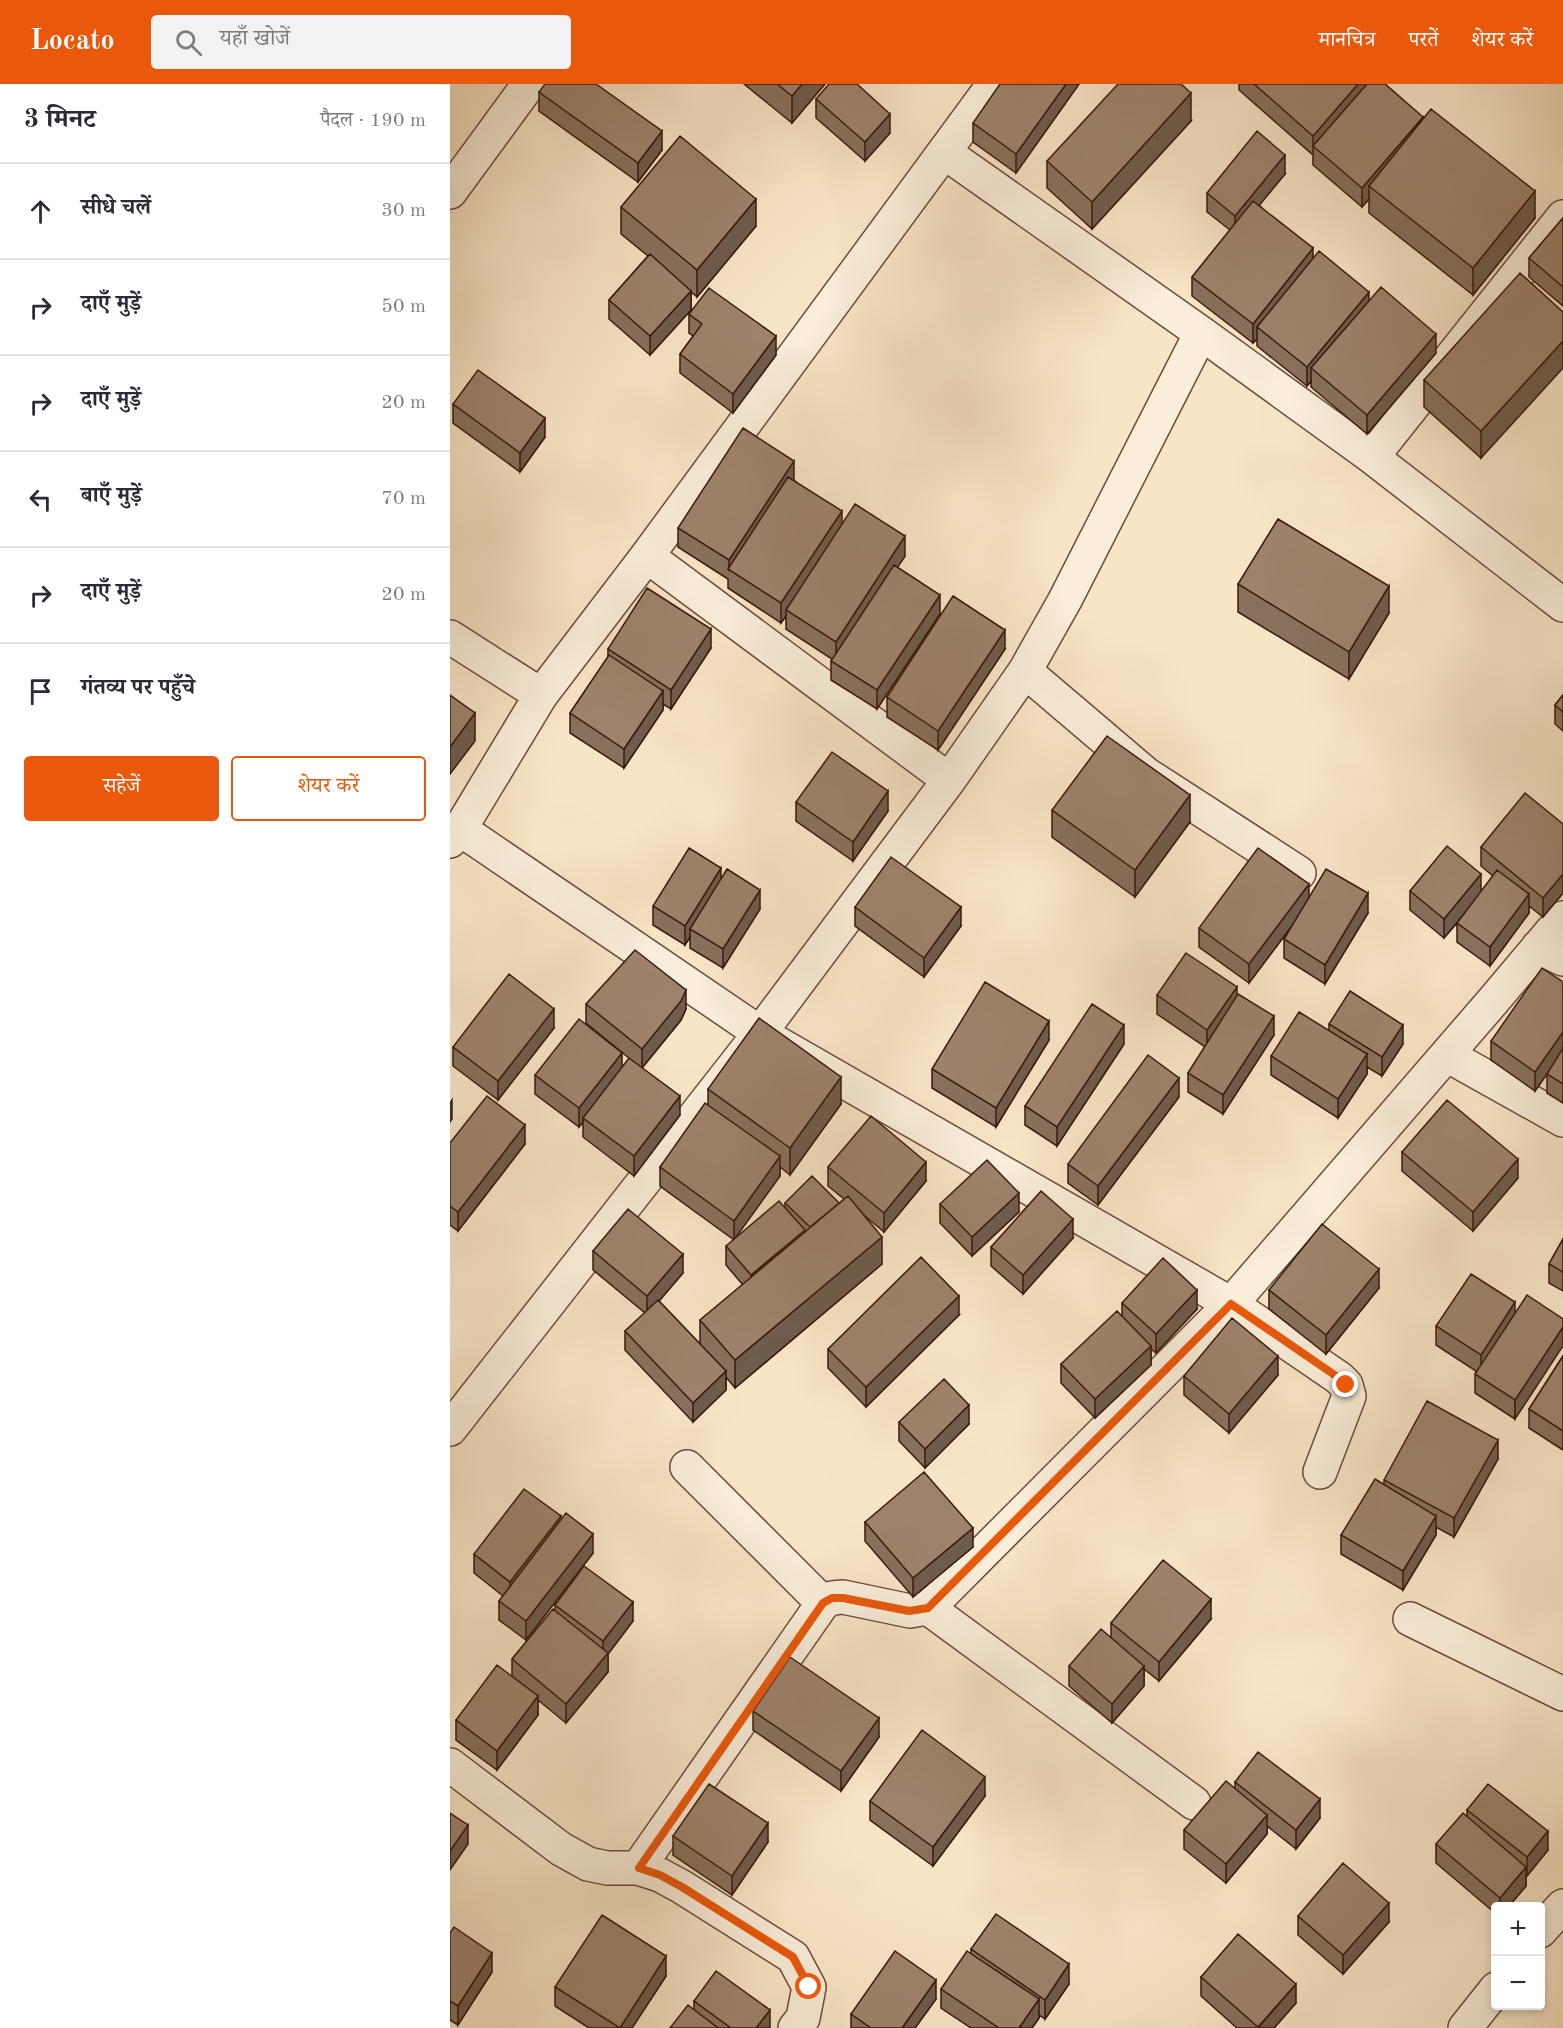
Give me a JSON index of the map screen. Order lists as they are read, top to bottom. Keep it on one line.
{"page":{"header":"Locato","search":"यहाँ खोजें","nav":["मानचित्र","परतें","शेयर करें"],"heading":["3 मिनट","पैदल · 190 m"],"list":[["सीधे चलें","30 m"],["दाएँ मुड़ें","50 m"],["दाएँ मुड़ें","20 m"],["बाएँ मुड़ें","70 m"],["दाएँ मुड़ें","20 m"],"गंतव्य पर पहुँचे"],"buttons":["सहेजें","शेयर करें"],"map_buttons":["+","−"]}}
